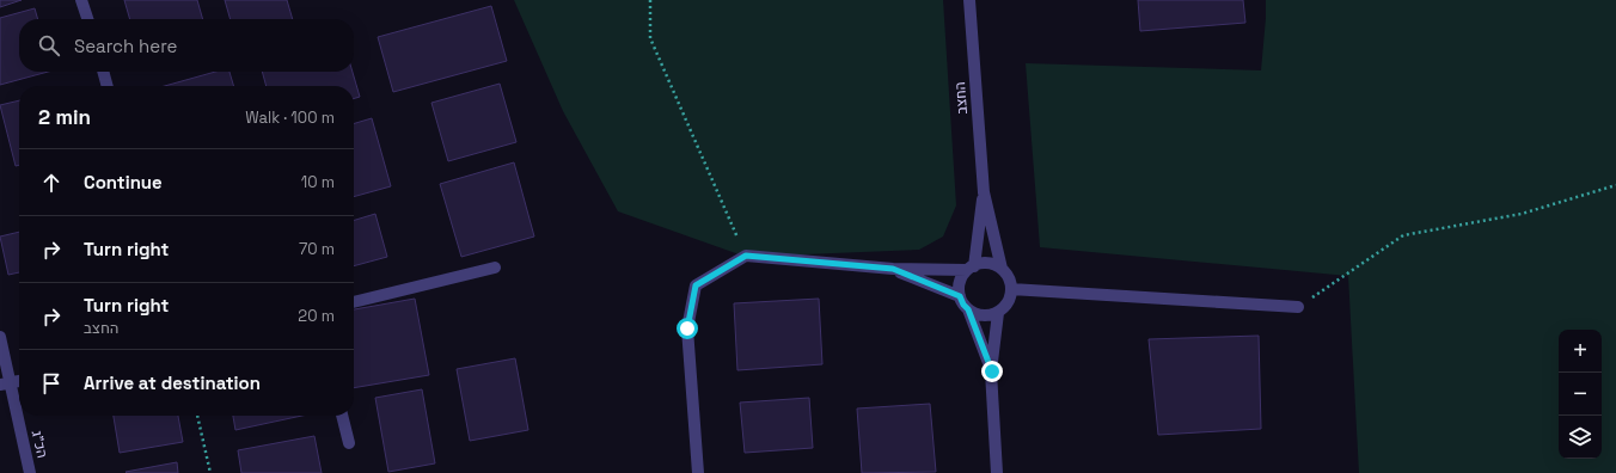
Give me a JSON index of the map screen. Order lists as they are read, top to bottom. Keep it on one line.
{"streets":{"street":["החצב","הכ\"ג"]},"page":{"search":"Search here","heading":["2 min","Walk · 100 m"],"list":[["Continue","10 m"],["Turn right","70 m"],["Turn right","החצב","20 m"],"Arrive at destination"],"map_buttons":["+","−"]}}
